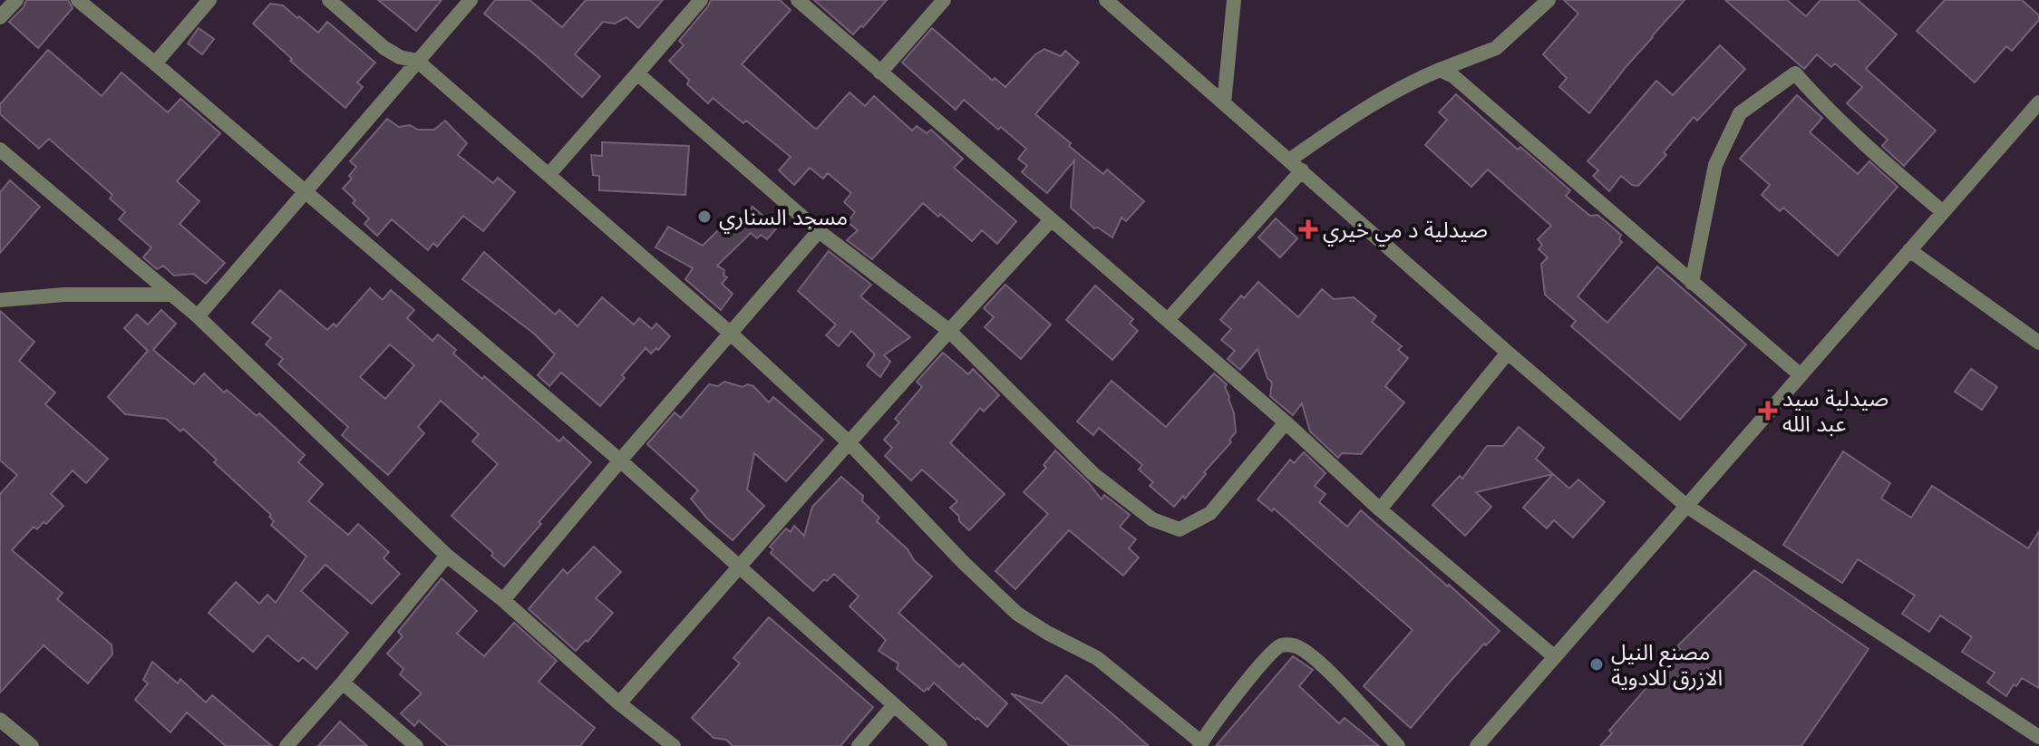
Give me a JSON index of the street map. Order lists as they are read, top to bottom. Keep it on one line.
{"places":{"other":["مسجد السناري","مصنع النيل الازرق للادوية"],"health":["صيدلية د مي خيري","صيدلية سيد عبد الله"]}}
